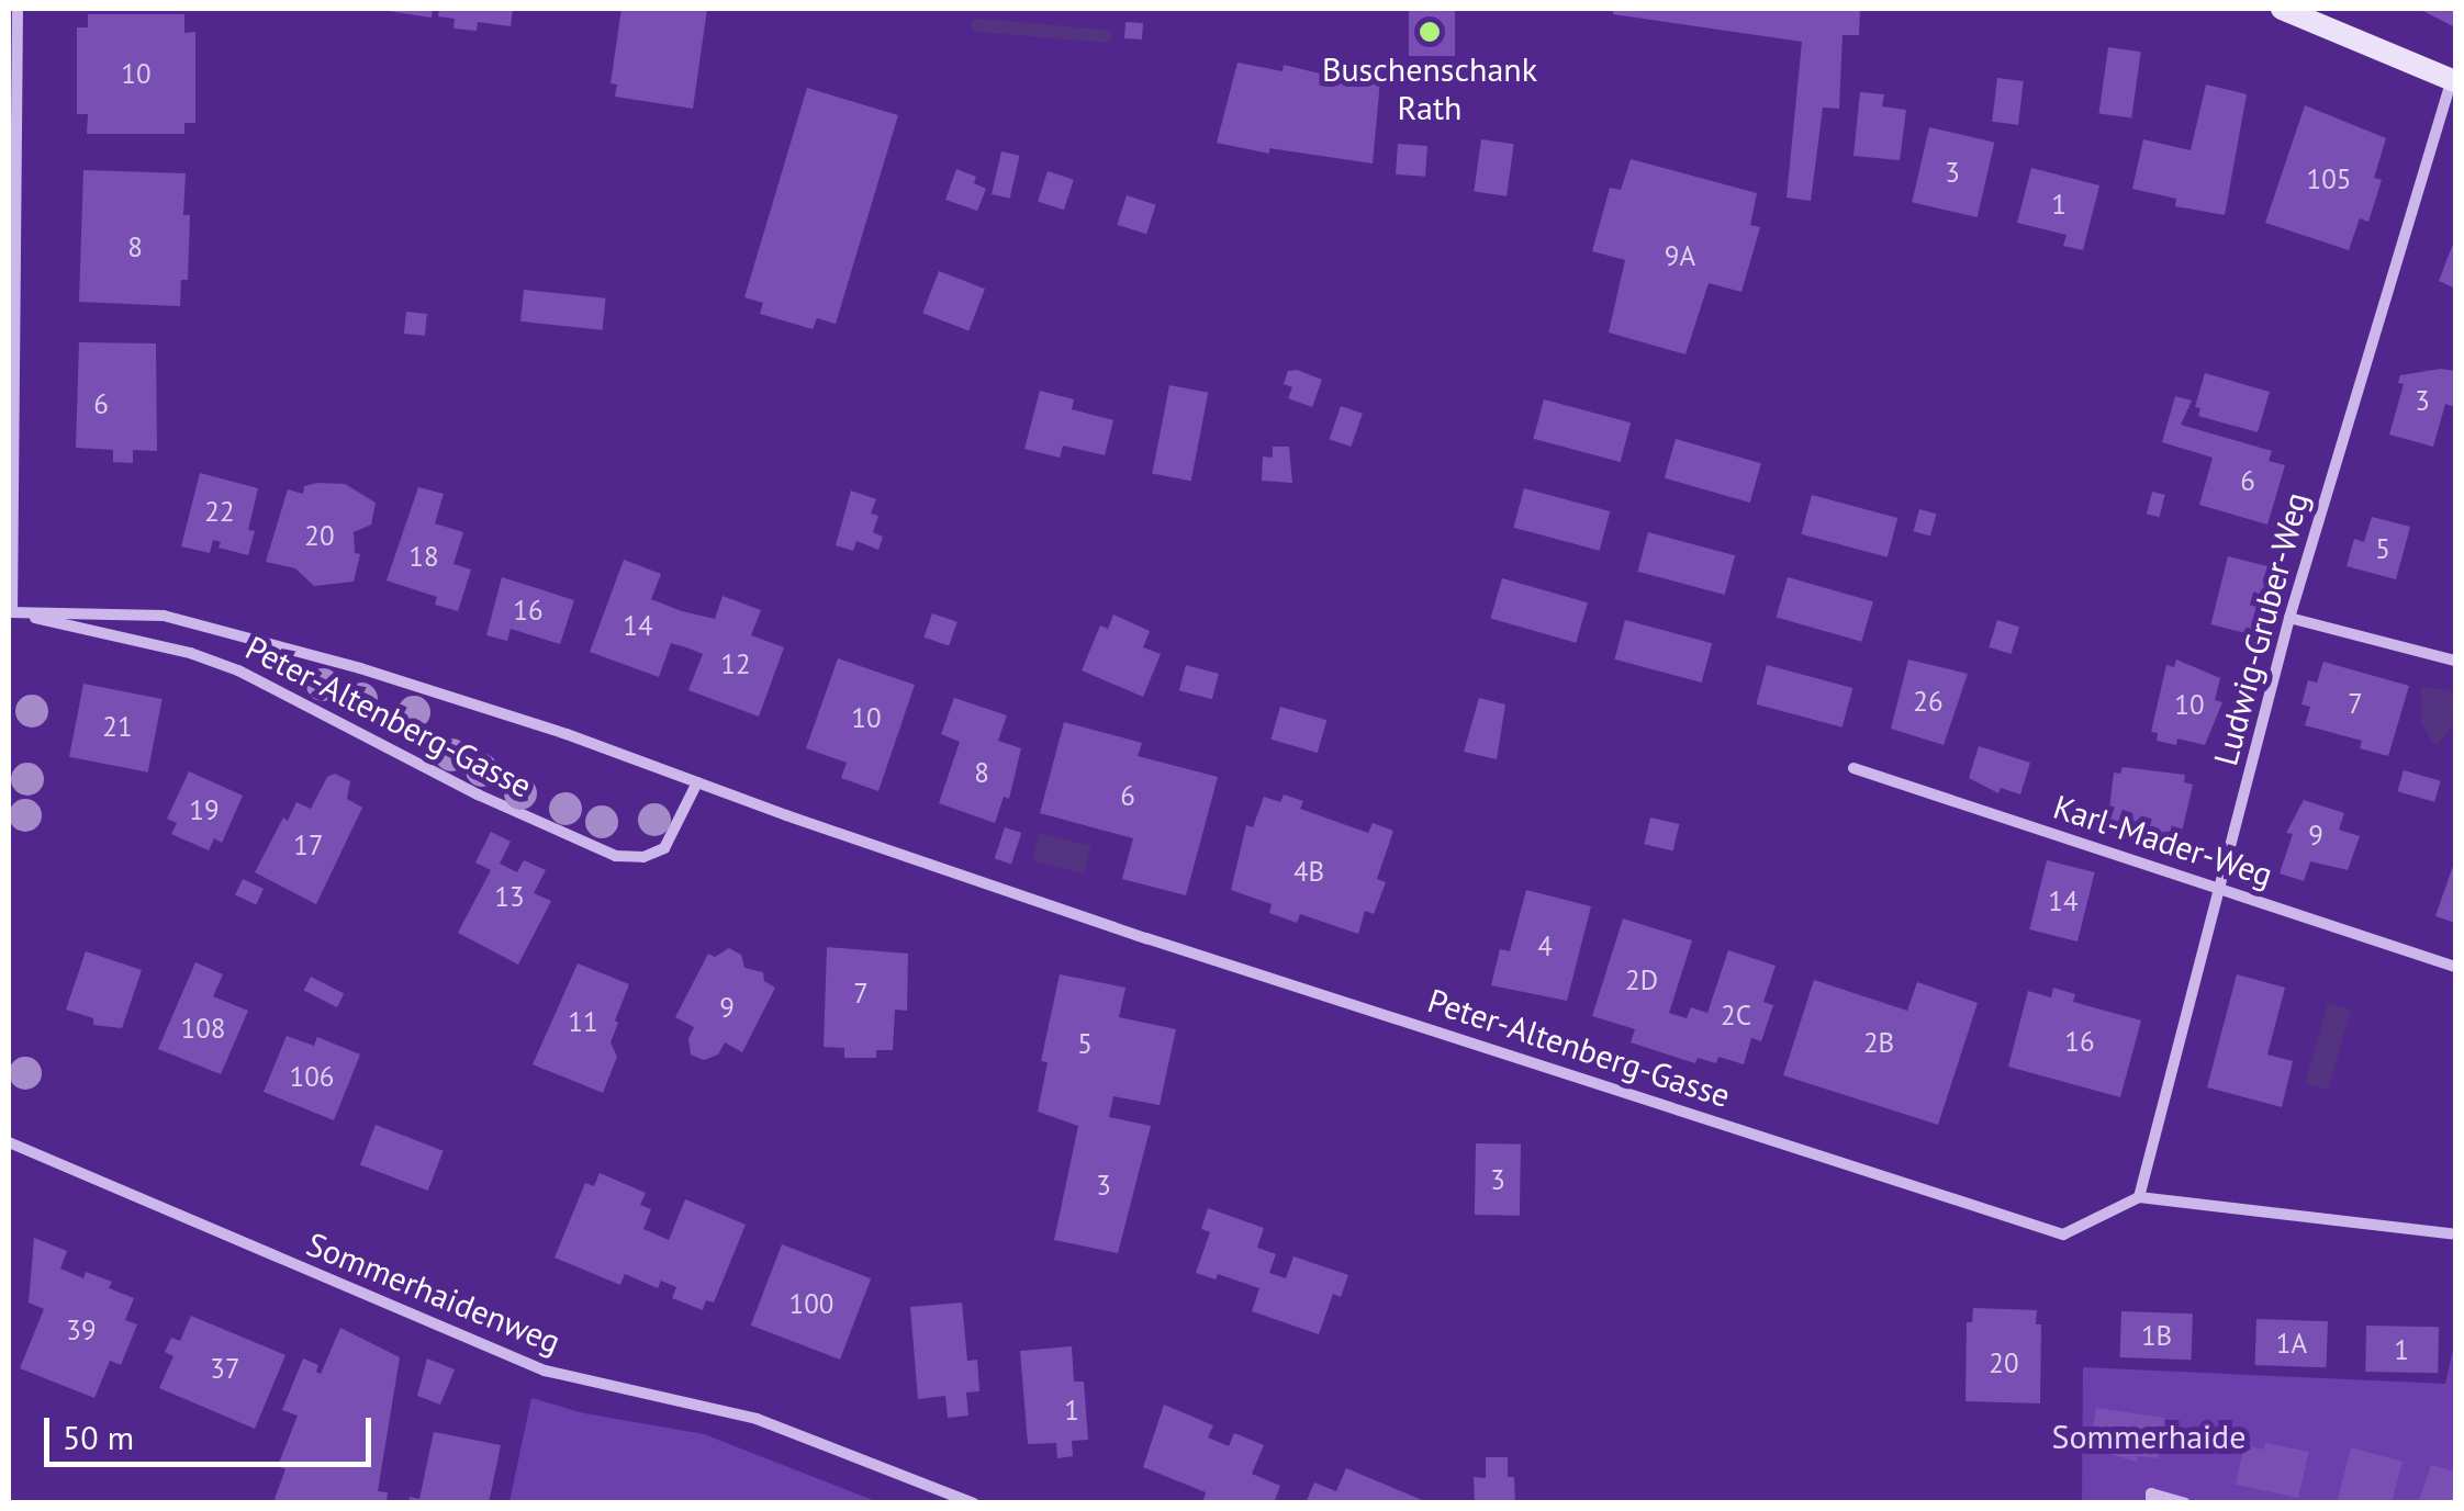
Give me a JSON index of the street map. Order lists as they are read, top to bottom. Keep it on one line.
{"streets":{"street":["Ludwig-Gruber-Weg","Peter-Altenberg-Gasse","Karl-Mader-Weg","Sommerhaidenweg"]},"crossings":[["Ludwig-Gruber-Weg","Peter-Altenberg-Gasse"],["Ludwig-Gruber-Weg","Karl-Mader-Weg"]],"parks":["Sommerhaide"],"places":["Buschenschank Rath"],"house_numbers":["10","3","105","1","8","9A","3","6","6","22","20","5","18","16","14","12","26","7","10","10","21","8","6","19","9","17","4B","13","14","4","2D","7","9","2C","11","108","16","2B","5","106","3","3","100","39","1B","1A","1","20","37","1"],"scale_bar":"50 m"}
